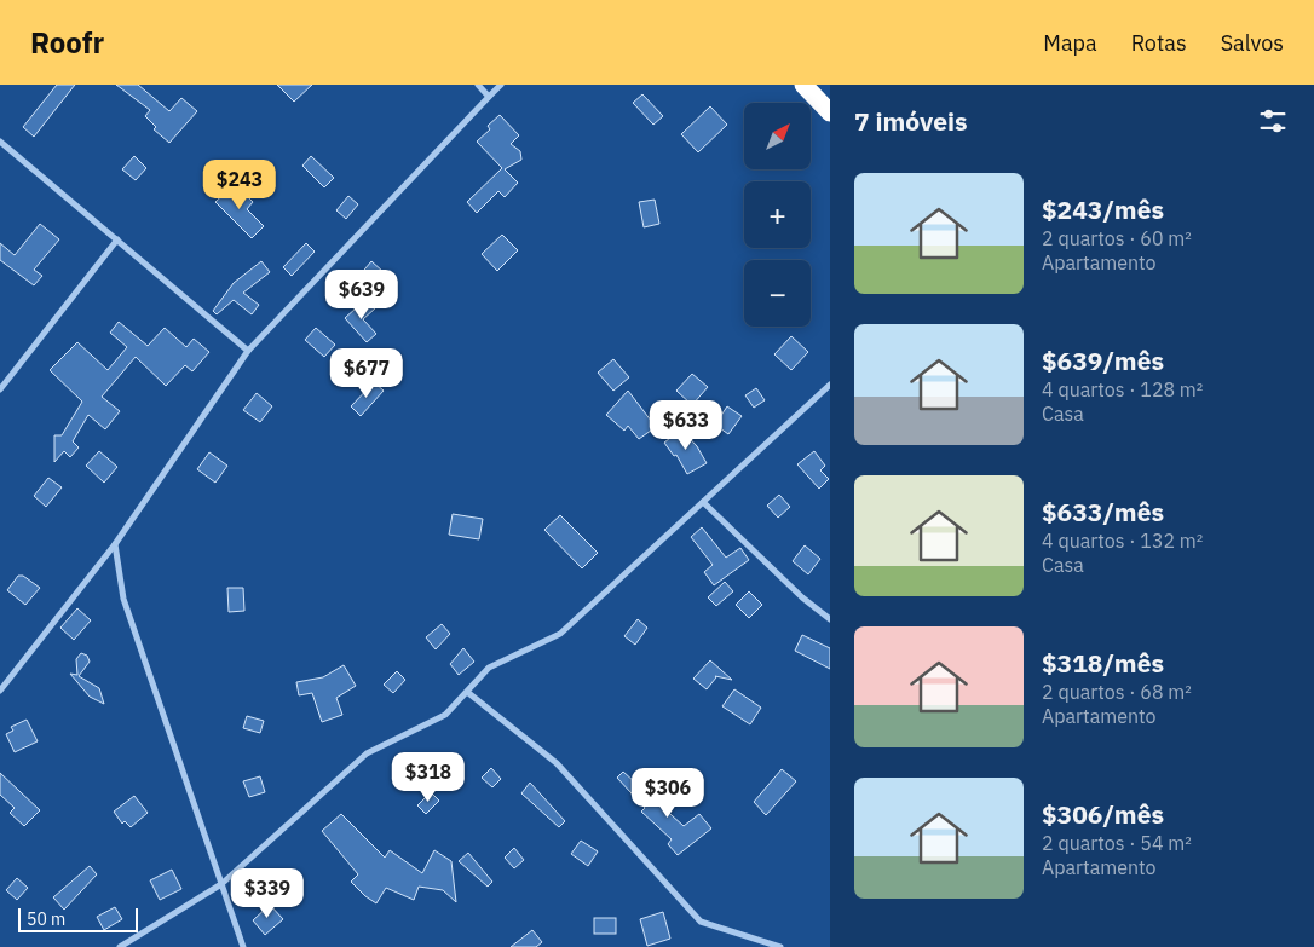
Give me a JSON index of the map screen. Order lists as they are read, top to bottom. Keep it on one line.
{"scale_bar":"50 m","north":"top right","page":{"header":"Roofr","nav":["Mapa","Rotas","Salvos"],"heading":"7 imóveis","map_buttons":["+","−"],"list":[{"name":"$243/mês","note":"2 quartos · 60 m² · Apartamento"},{"name":"$639/mês","note":"4 quartos · 128 m² · Casa"},{"name":"$633/mês","note":"4 quartos · 132 m² · Casa"},{"name":"$318/mês","note":"2 quartos · 68 m² · Apartamento"},{"name":"$306/mês","note":"2 quartos · 54 m² · Apartamento"}],"price":["$243","$639","$677","$633","$318","$306","$339"],"scale":"50 m"}}
